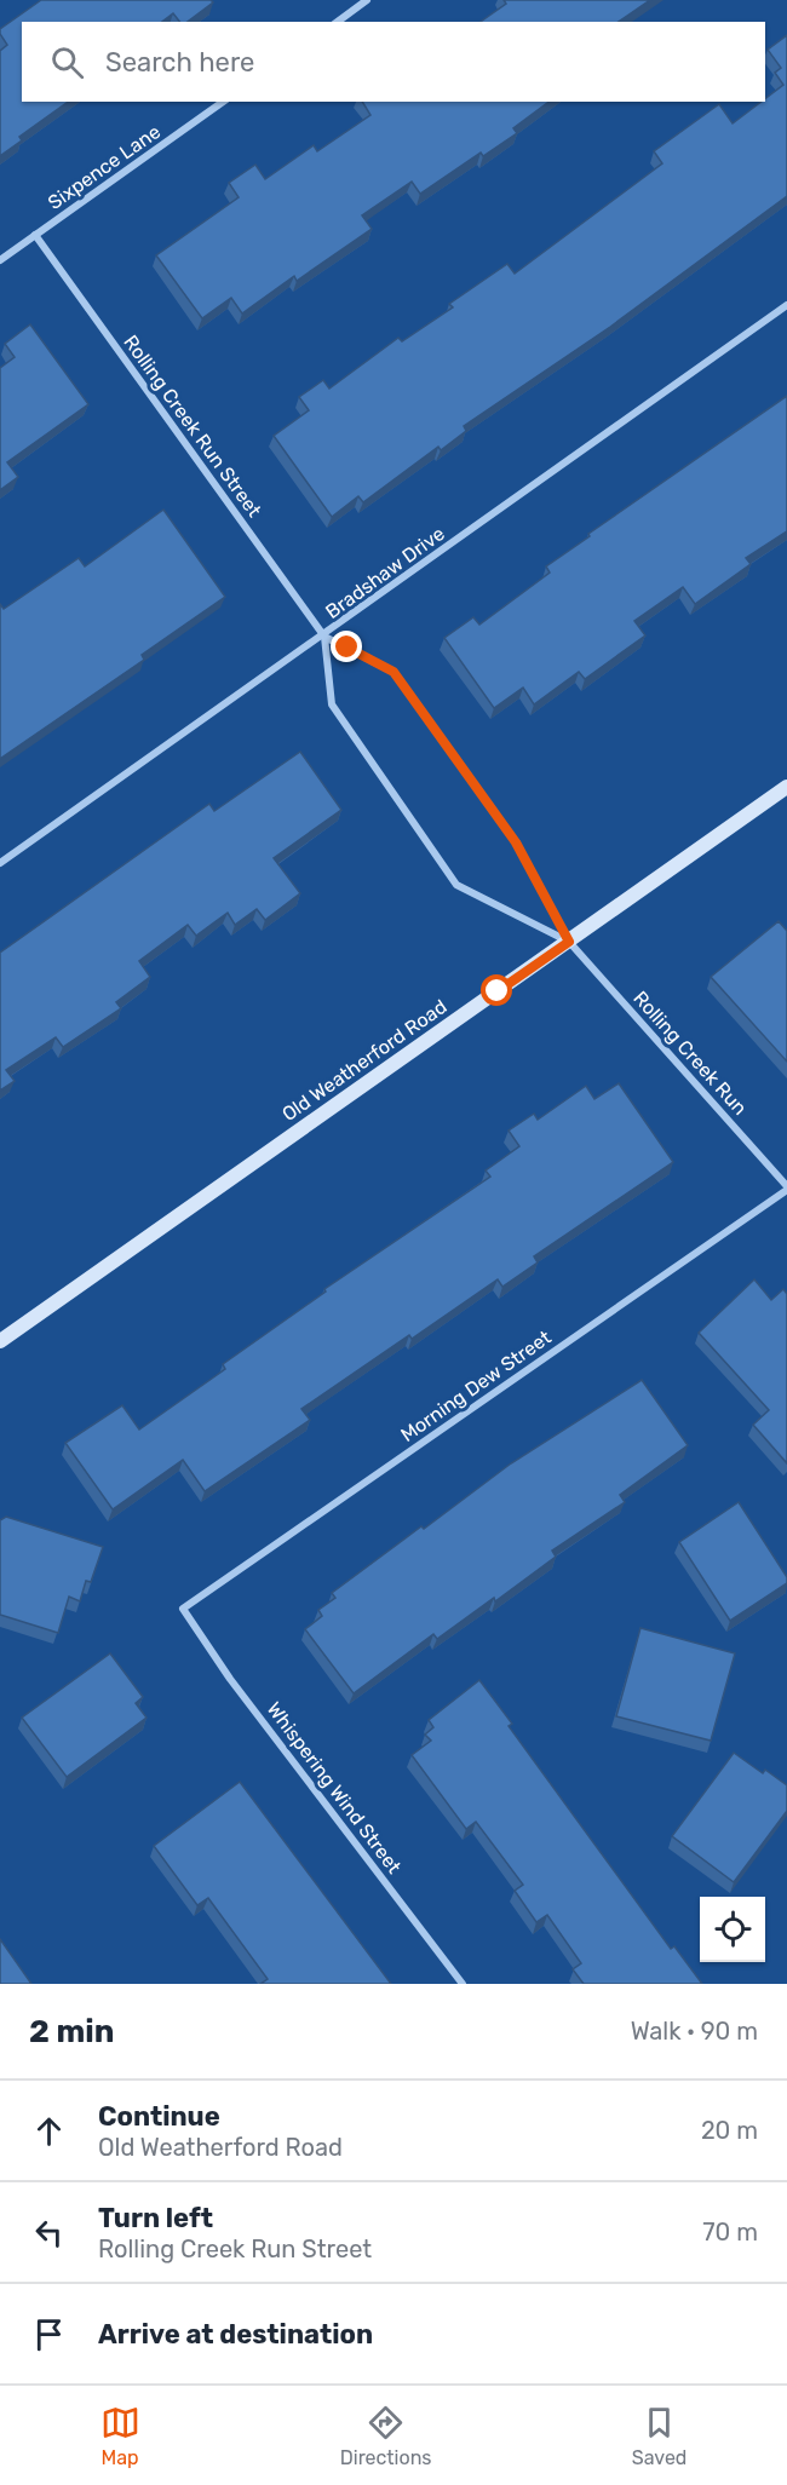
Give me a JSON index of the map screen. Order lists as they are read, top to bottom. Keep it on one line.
{"streets":{"street":["Sixpence Lane","Rolling Creek Run Street","Bradshaw Drive","Rolling Creek Run","Old Weatherford Road","Morning Dew Street","Whispering Wind Street"]},"crossings":[["Sixpence Lane","Rolling Creek Run Street"],["Rolling Creek Run Street","Bradshaw Drive"],["Rolling Creek Run Street","Rolling Creek Run"],["Rolling Creek Run Street","Old Weatherford Road"],["Rolling Creek Run","Old Weatherford Road"],["Rolling Creek Run","Morning Dew Street"],["Morning Dew Street","Whispering Wind Street"]],"page":{"search":"Search here","heading":["2 min","Walk · 90 m"],"list":[["Continue","Old Weatherford Road","20 m"],["Turn left","Rolling Creek Run Street","70 m"],"Arrive at destination"],"nav":["Map","Directions","Saved"]}}
